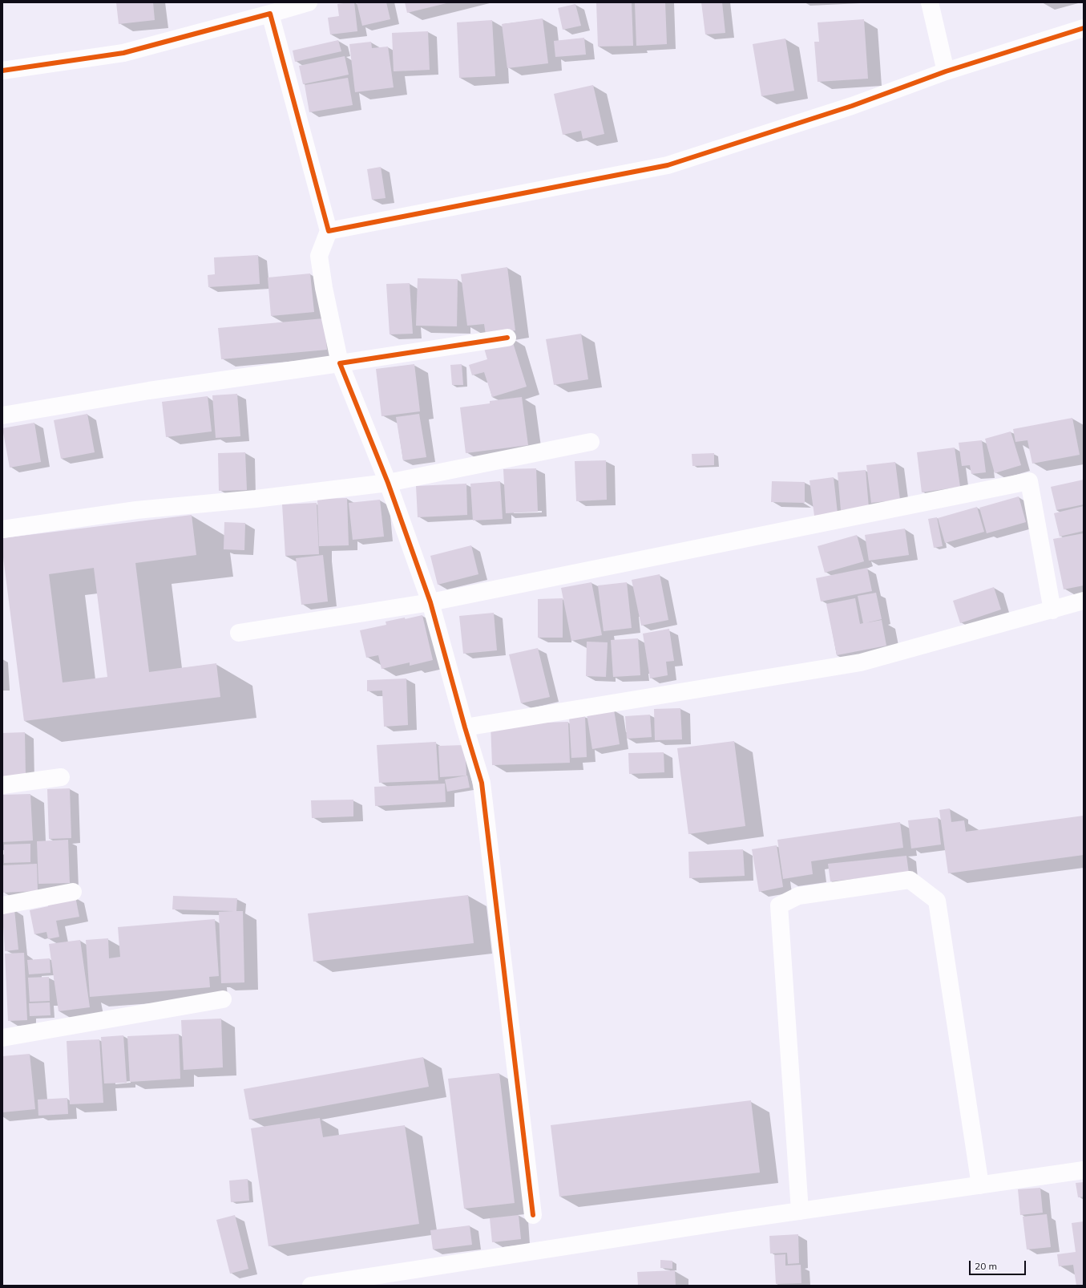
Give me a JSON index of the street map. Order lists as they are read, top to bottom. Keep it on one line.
{"scale_bar":"20 m"}
